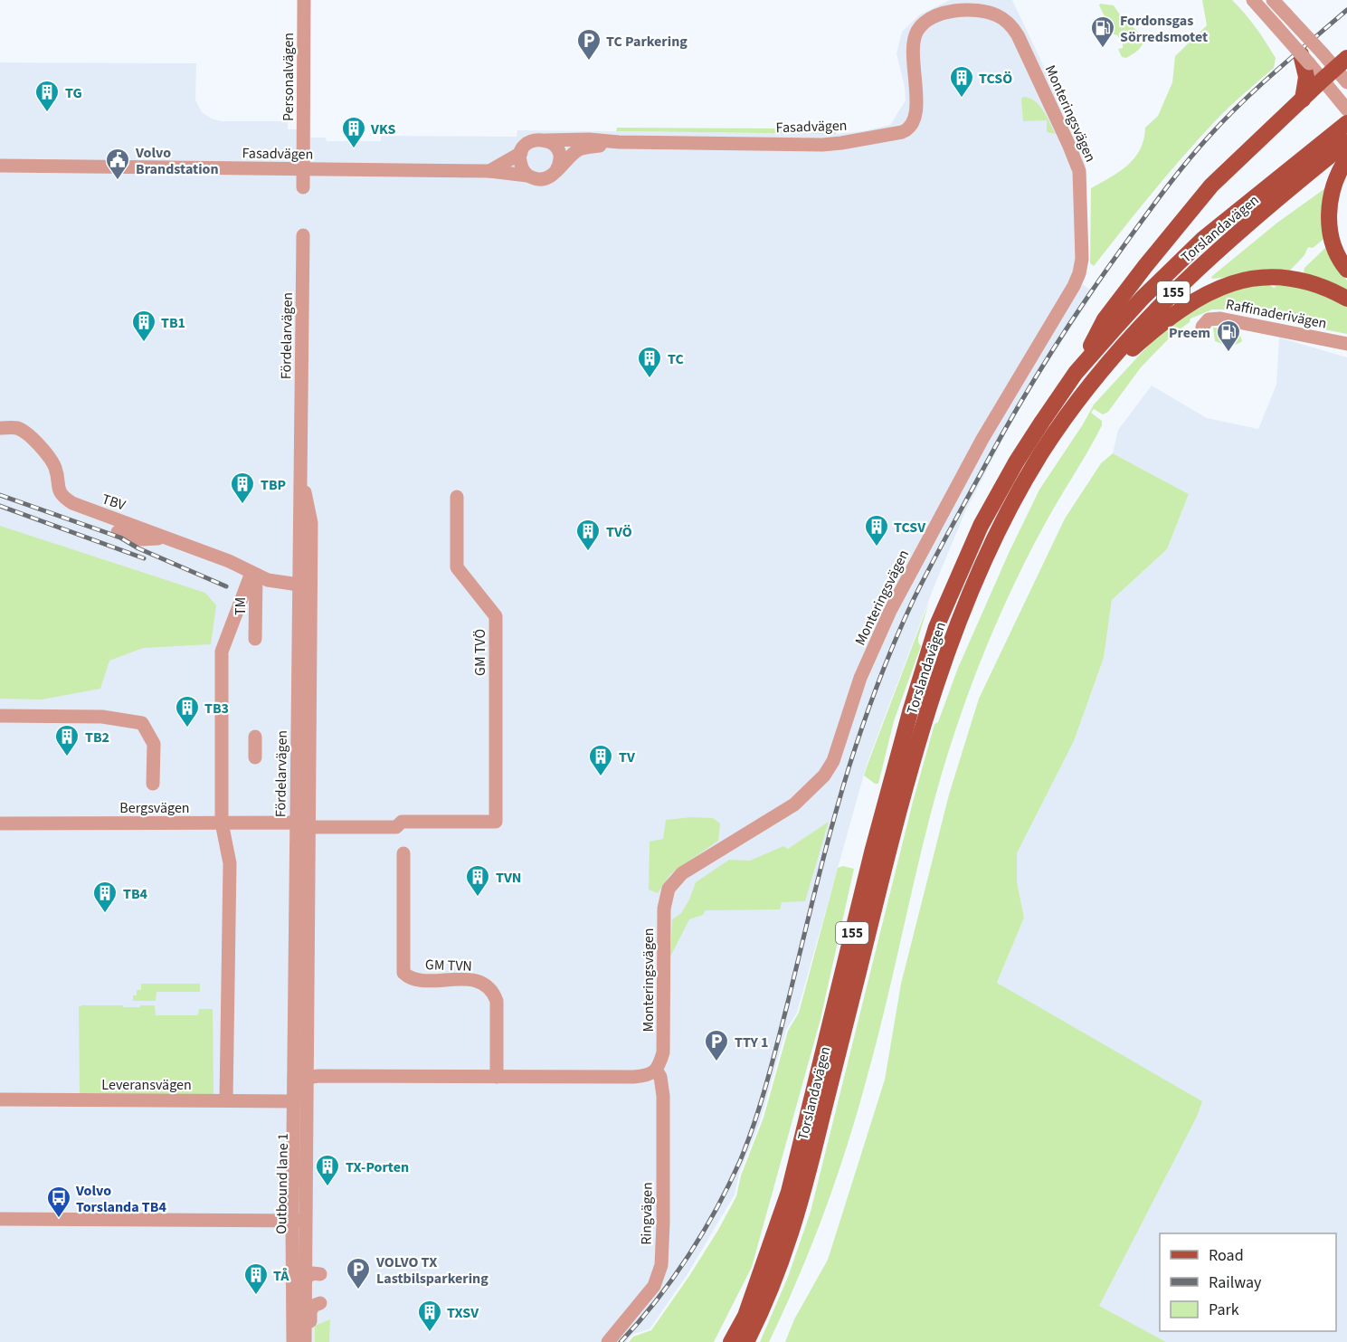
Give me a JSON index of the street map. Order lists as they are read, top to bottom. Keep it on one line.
{"streets":{"main road":["Torslandavägen","155"],"street":["Personalvägen","Monteringsvägen","Fasadvägen","Raffinaderivägen","Fördelarvägen","TBV","TM","GM TVÖ","Bergsvägen","GM TVN","Leveransvägen","Outbound lane 1","Ringvägen"]},"crossings":[["Personalvägen","Fasadvägen"],["Monteringsvägen","Fasadvägen"],["Monteringsvägen","Ringvägen"],["Fördelarvägen","TBV"],["Fördelarvägen","GM TVÖ"],["Fördelarvägen","Bergsvägen"],["TBV","TM"],["GM TVÖ","Bergsvägen"]],"places":{"fuel station":["Fordonsgas Sörredsmotet","Preem"],"parking":["TC Parkering","TTY 1","VOLVO TX Lastbilsparkering"],"building":["TCSÖ","TG","VKS","TB1","TC","TBP","TCSV","TVÖ","TB3","TB2","TV","TVN","TB4","TX-Porten","TÅ","TXSV"],"public building":["Volvo Brandstation"],"bus stop":["Volvo Torslanda TB4"]},"legend":["Road","Railway","Park"]}
